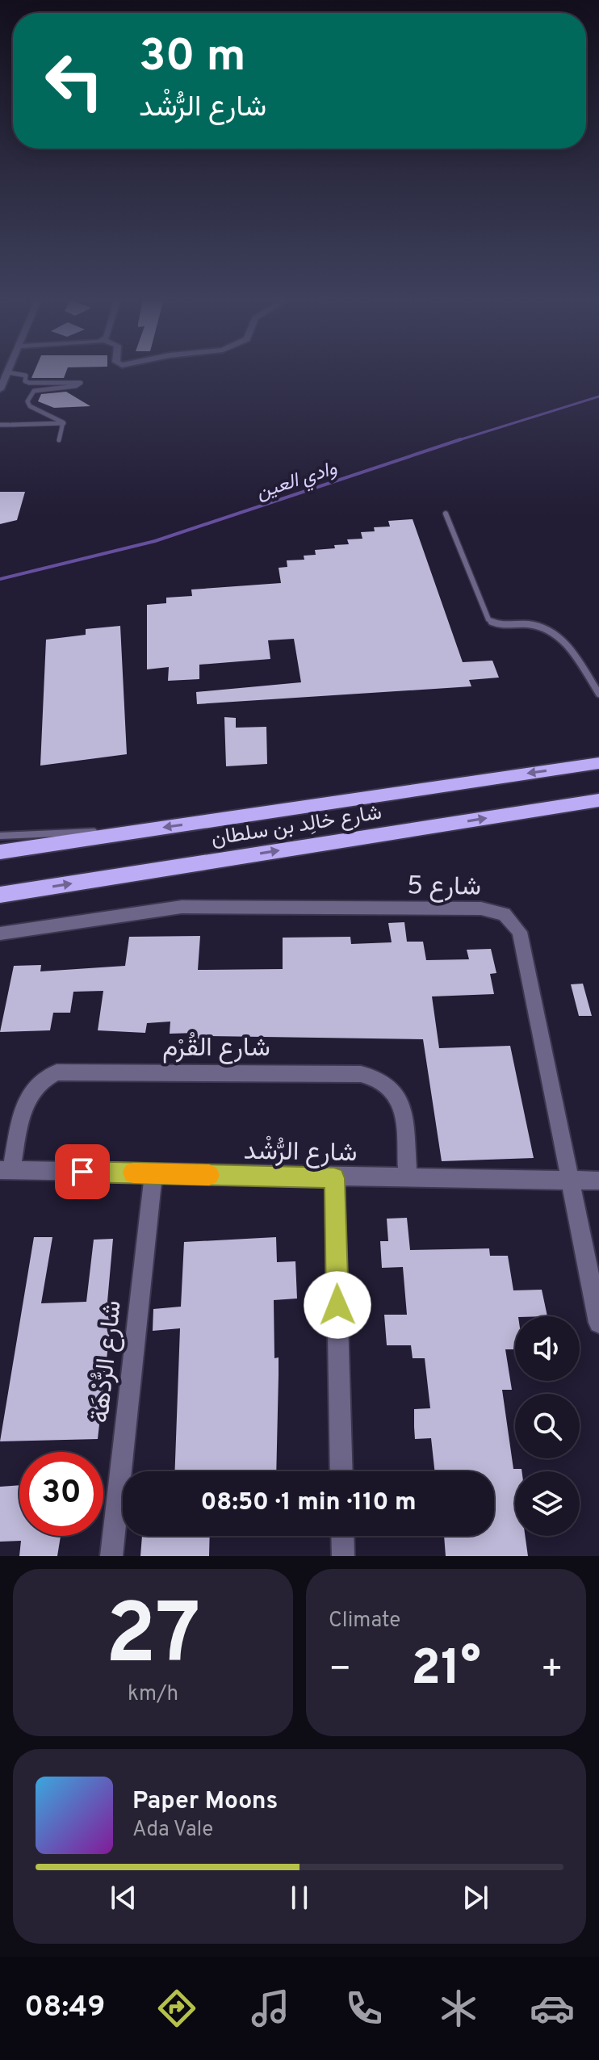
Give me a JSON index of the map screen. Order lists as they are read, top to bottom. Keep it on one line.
{"streets":{"main road":["شارع خالِد بن سلطان"],"street":["شارع 5","شارع القُرْم","شارع الرُّشْد","شارع الرُّدْهَة"]},"crossings":[["شارع 5","شارع الرُّشْد"],["شارع القُرْم","شارع الرُّشْد"],["شارع الرُّشْد","شارع الرُّدْهَة"]],"water":["وادي العين"],"page":{"turn":["30 m","شارع الرُّشْد"],"limit":"30","trip":"08:50 · 1 min · 110 m","tile":[["27","km/h"],"Climate"],"heat":["−","21°","+"],"song":["Paper Moons","Ada Vale"],"tabs":"08:49"}}
